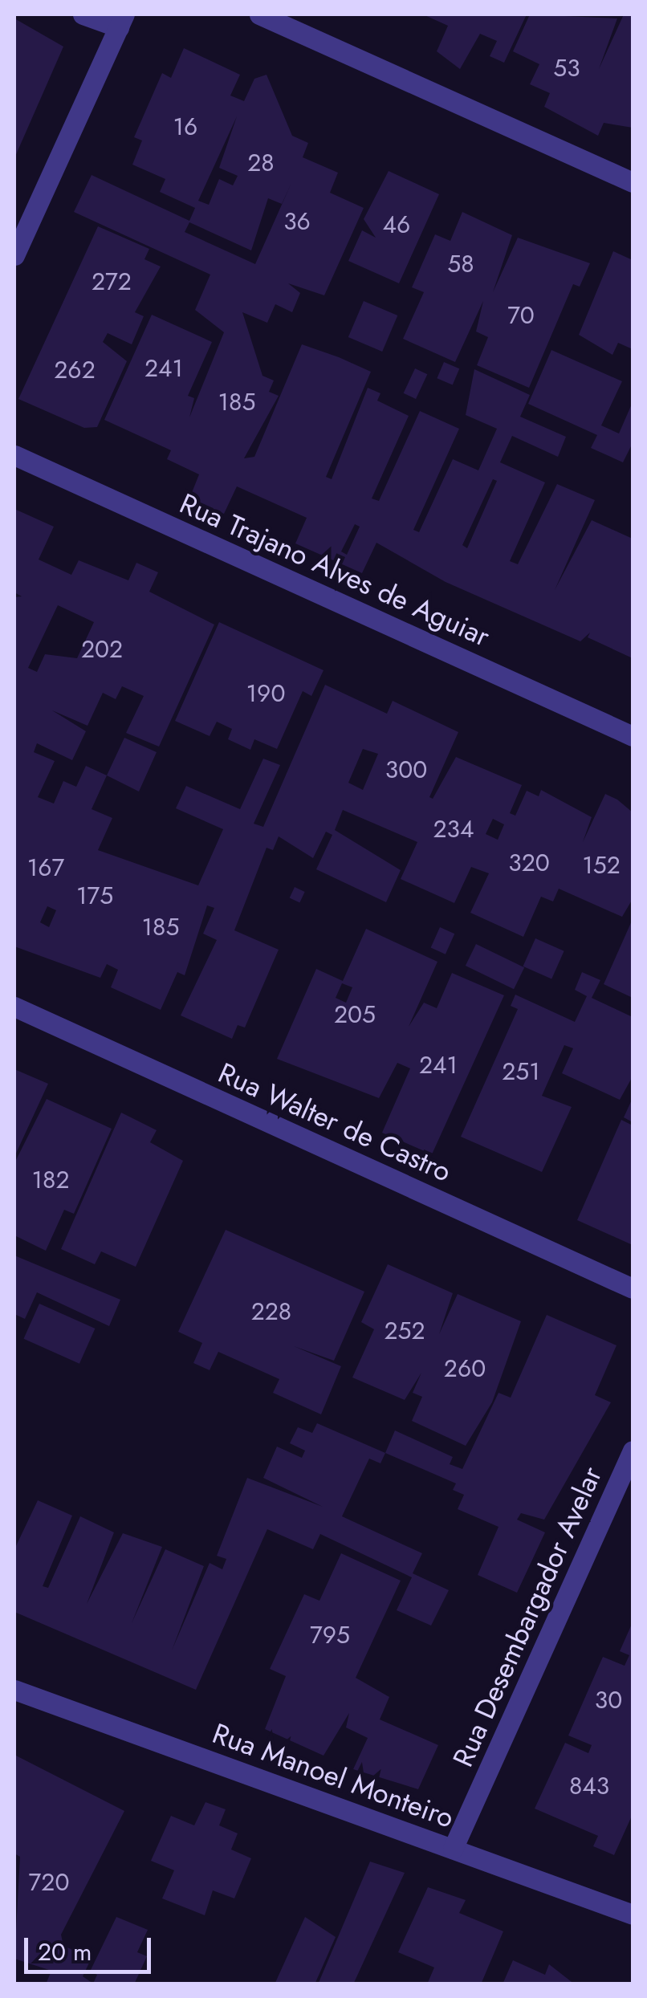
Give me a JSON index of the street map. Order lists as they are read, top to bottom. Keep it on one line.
{"streets":{"street":["Rua Trajano Alves de Aguiar","Rua Walter de Castro","Rua Desembargador Avelar","Rua Manoel Monteiro"]},"crossings":[["Rua Desembargador Avelar","Rua Manoel Monteiro"]],"house_numbers":["53","16","28","36","46","58","272","70","241","262","185","202","190","300","234","320","152","167","175","185","205","241","251","182","228","252","260","795","30","843","720"],"scale_bar":"20 m"}
